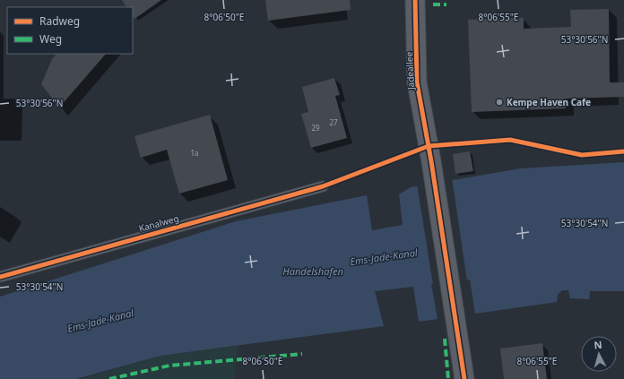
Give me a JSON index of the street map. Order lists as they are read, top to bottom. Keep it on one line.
{"streets":{"street":["Jadeallee"],"lane":["Kanalweg"]},"water":["Ems-Jade-Kanal","Handelshafen"],"places":["Kempe Haven Cafe"],"house_numbers":["27","29","1a"],"legend":["Radweg","Weg"],"north":"top","coordinates":["8°06'50\"E","8°06'55\"E","53°30'56\"N","53°30'54\"N"]}
